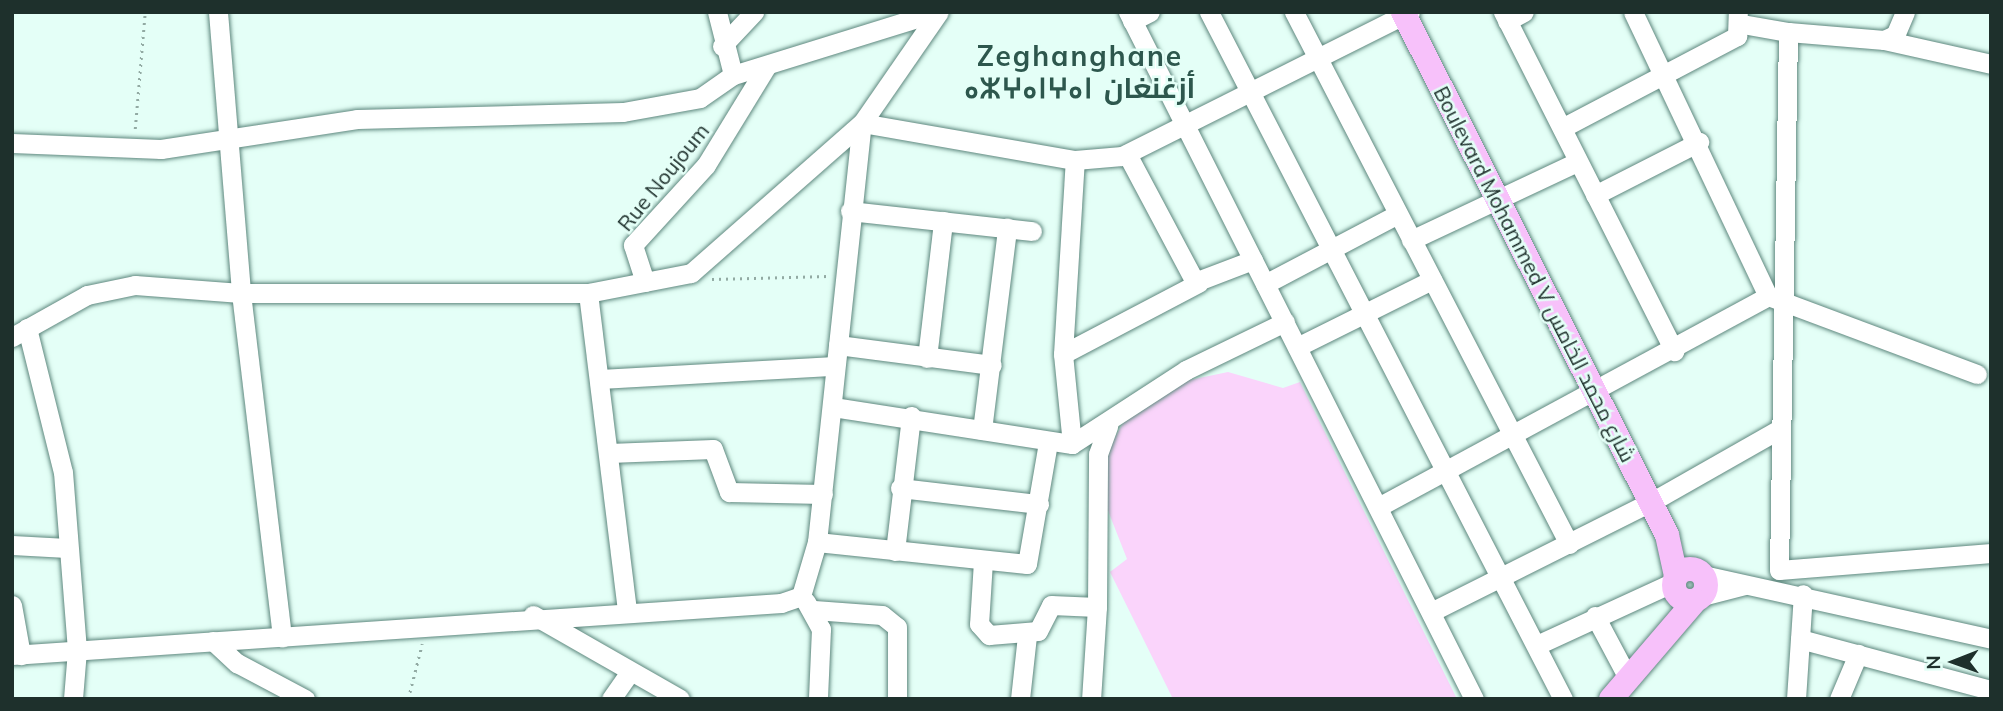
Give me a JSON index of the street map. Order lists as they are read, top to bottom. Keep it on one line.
{"streets":{"main road":["Boulevard Mohammed V شارع محمد الخامس"],"street":["Rue Noujoum"]},"districts":["Zeghanghane ⴰⵣⵖⴰⵏⵖⴰⵏ أزغنغان"],"north":"left"}
